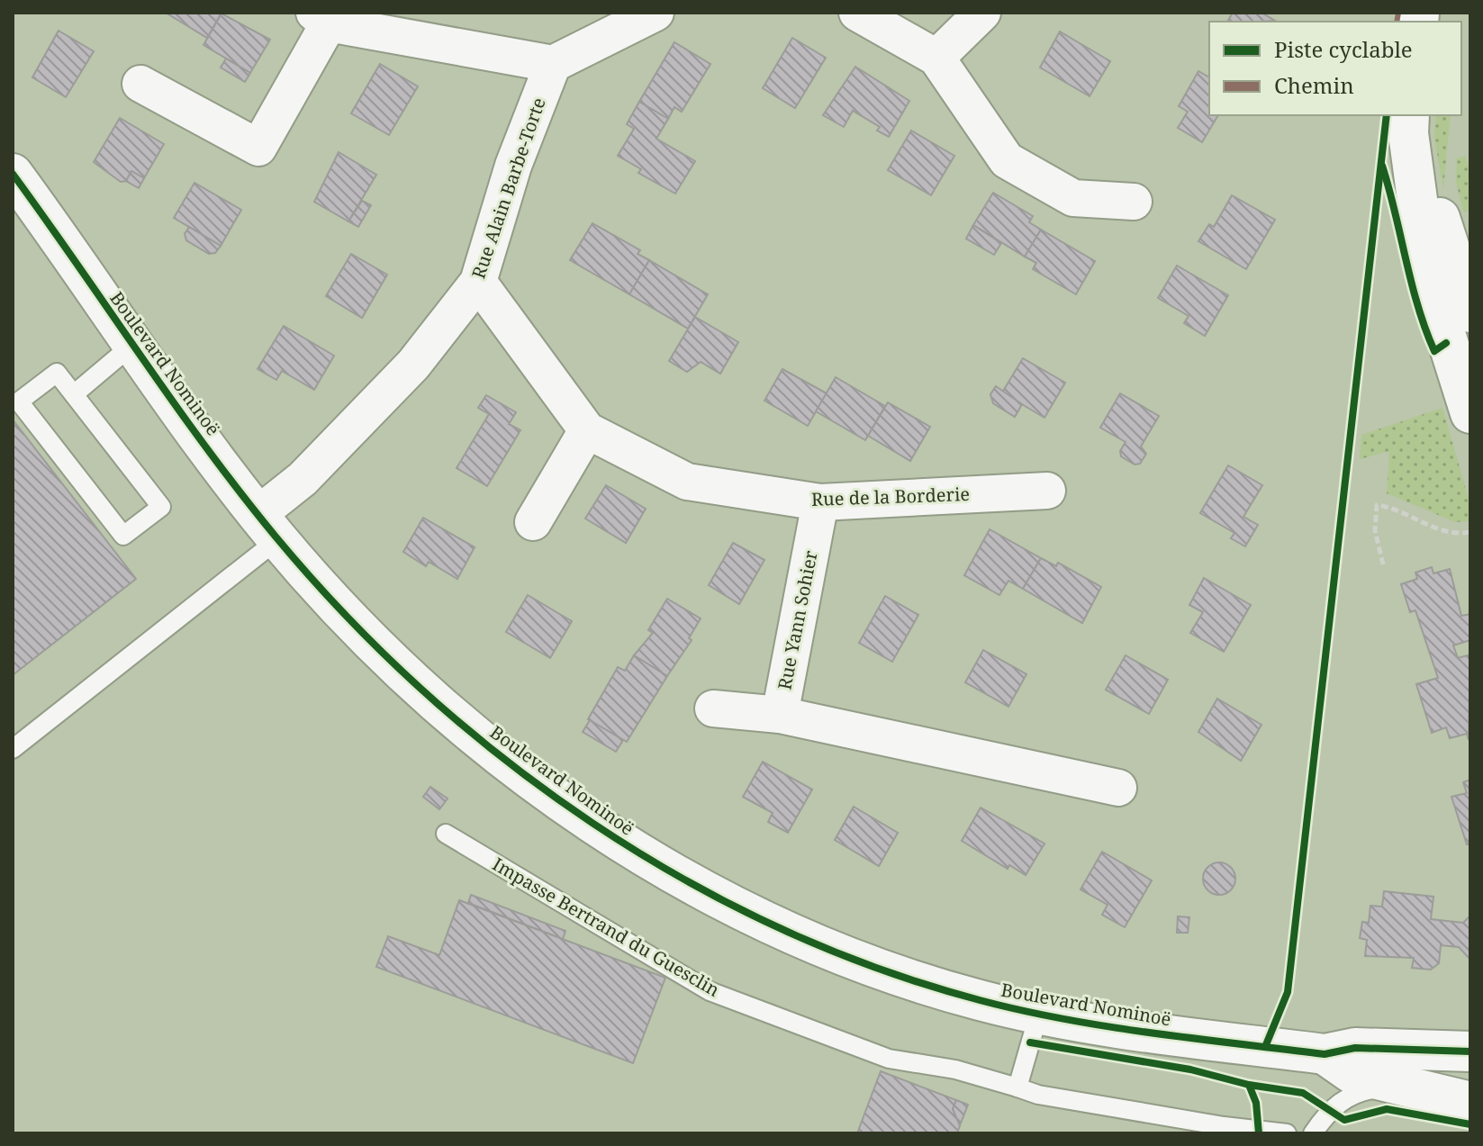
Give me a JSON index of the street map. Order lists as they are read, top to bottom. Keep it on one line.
{"streets":{"street":["Rue Alain Barbe-Torte","Boulevard Nominoë","Rue de la Borderie","Rue Yann Sohier"],"lane":["Impasse Bertrand du Guesclin"]},"crossings":[["Rue Alain Barbe-Torte","Boulevard Nominoë"],["Rue Alain Barbe-Torte","Rue de la Borderie"],["Rue de la Borderie","Rue Yann Sohier"]],"legend":["Piste cyclable","Chemin"]}
